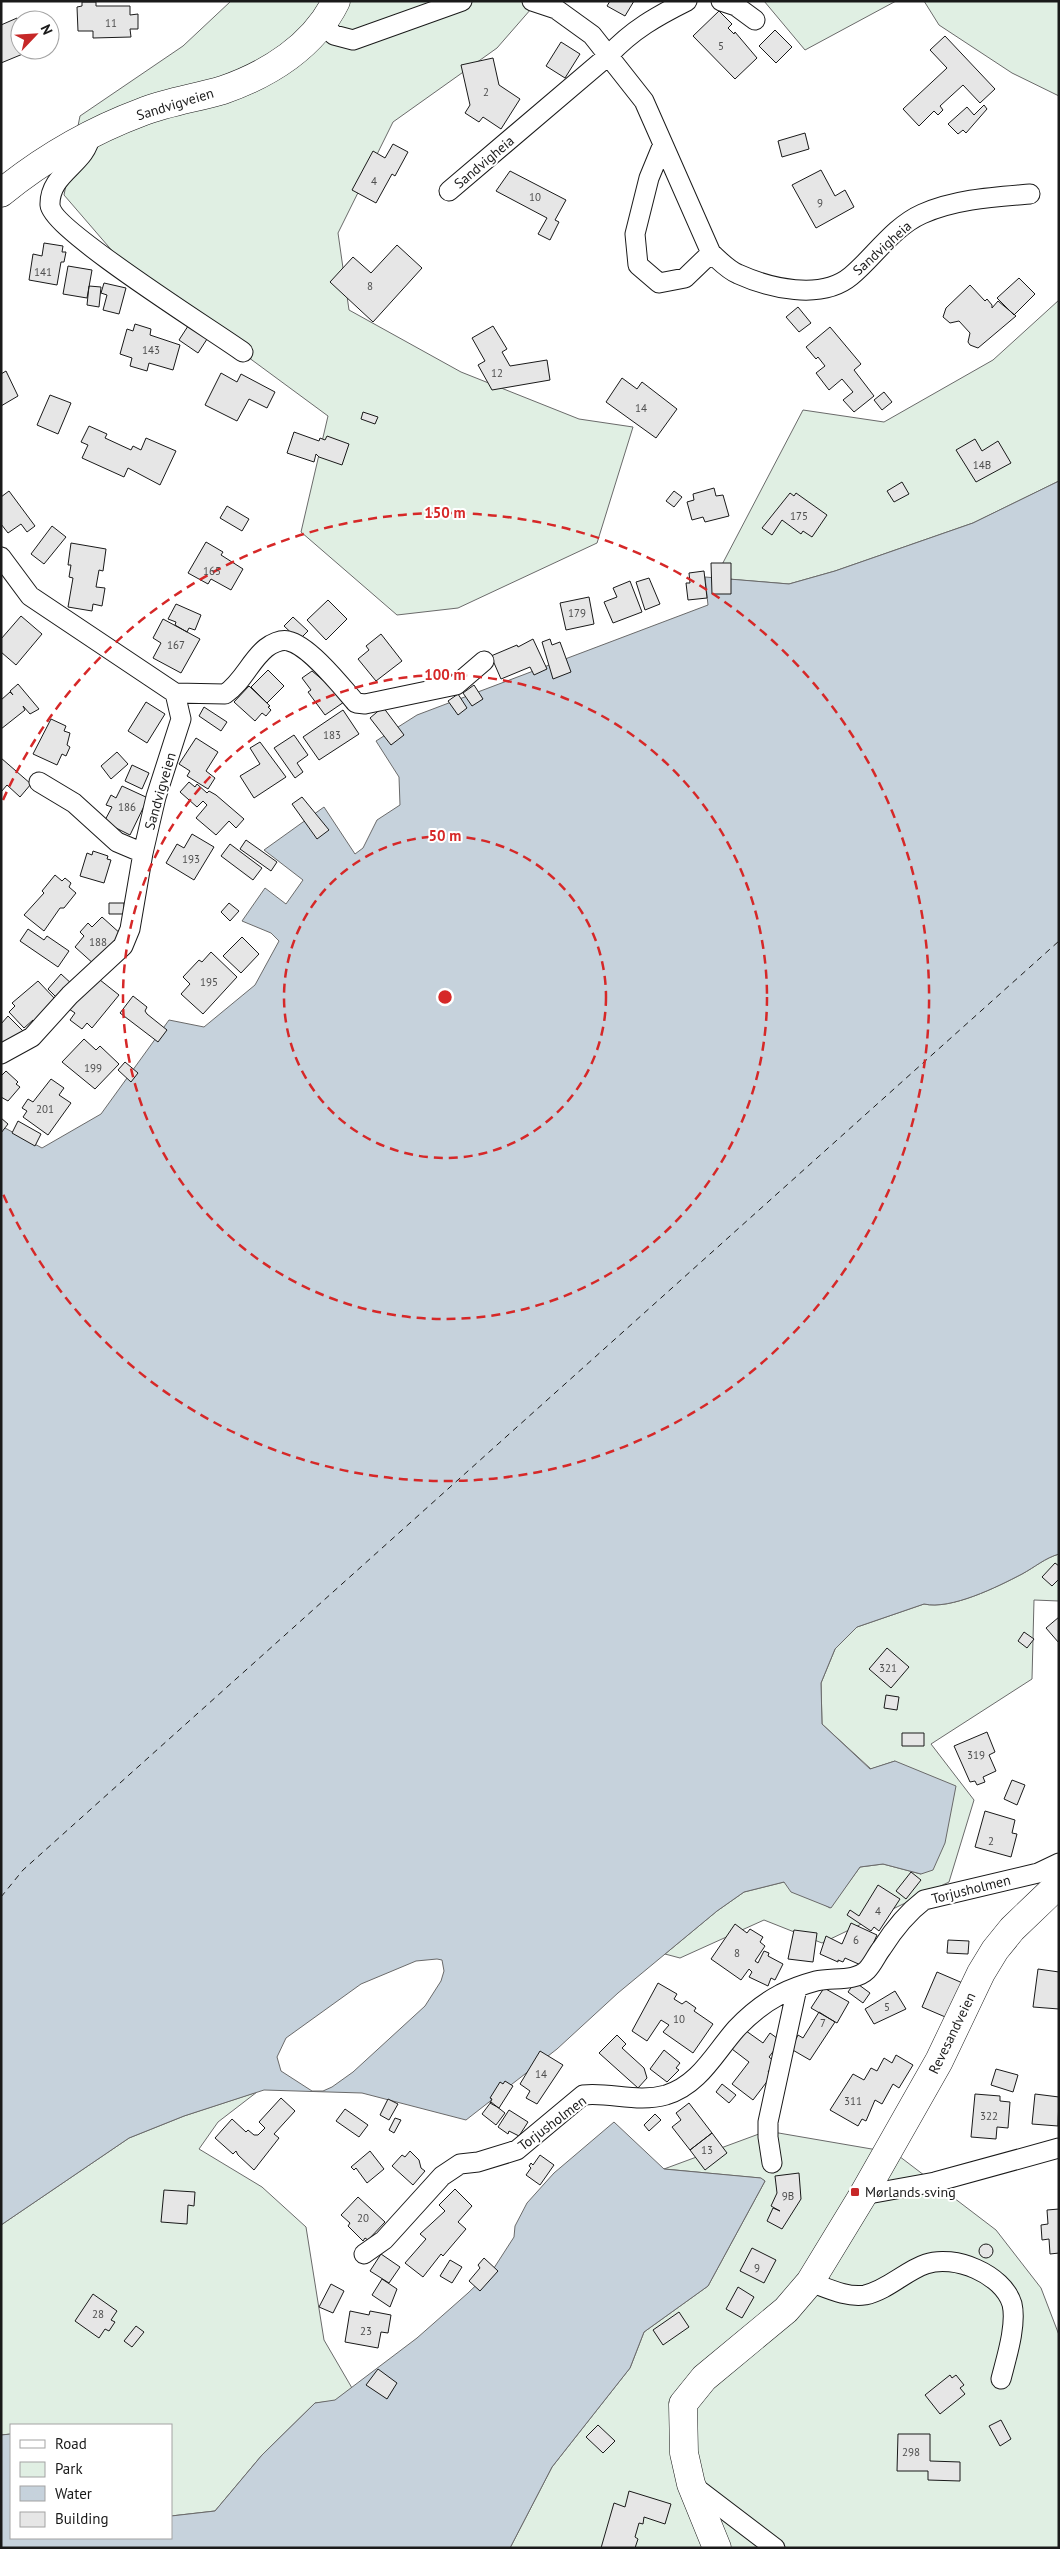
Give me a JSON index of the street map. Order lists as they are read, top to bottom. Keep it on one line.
{"streets":{"main road":["Sandvigveien","Revesandveien"],"street":["Sandvigheia","Torjusholmen"]},"places":{"transit":["Mørlands sving"]},"house_numbers":["11","5","2","4","10","9","141","8","143","12","14","14B","175","165","179","167","183","186","193","188","195","199","201","321","319","2","4","6","8","5","10","7","14","311","322","13","9B","20","9","28","23","298"],"legend":["Road","Park","Water","Building"],"north":"top right","rings":["150 m","100 m","50 m"]}
